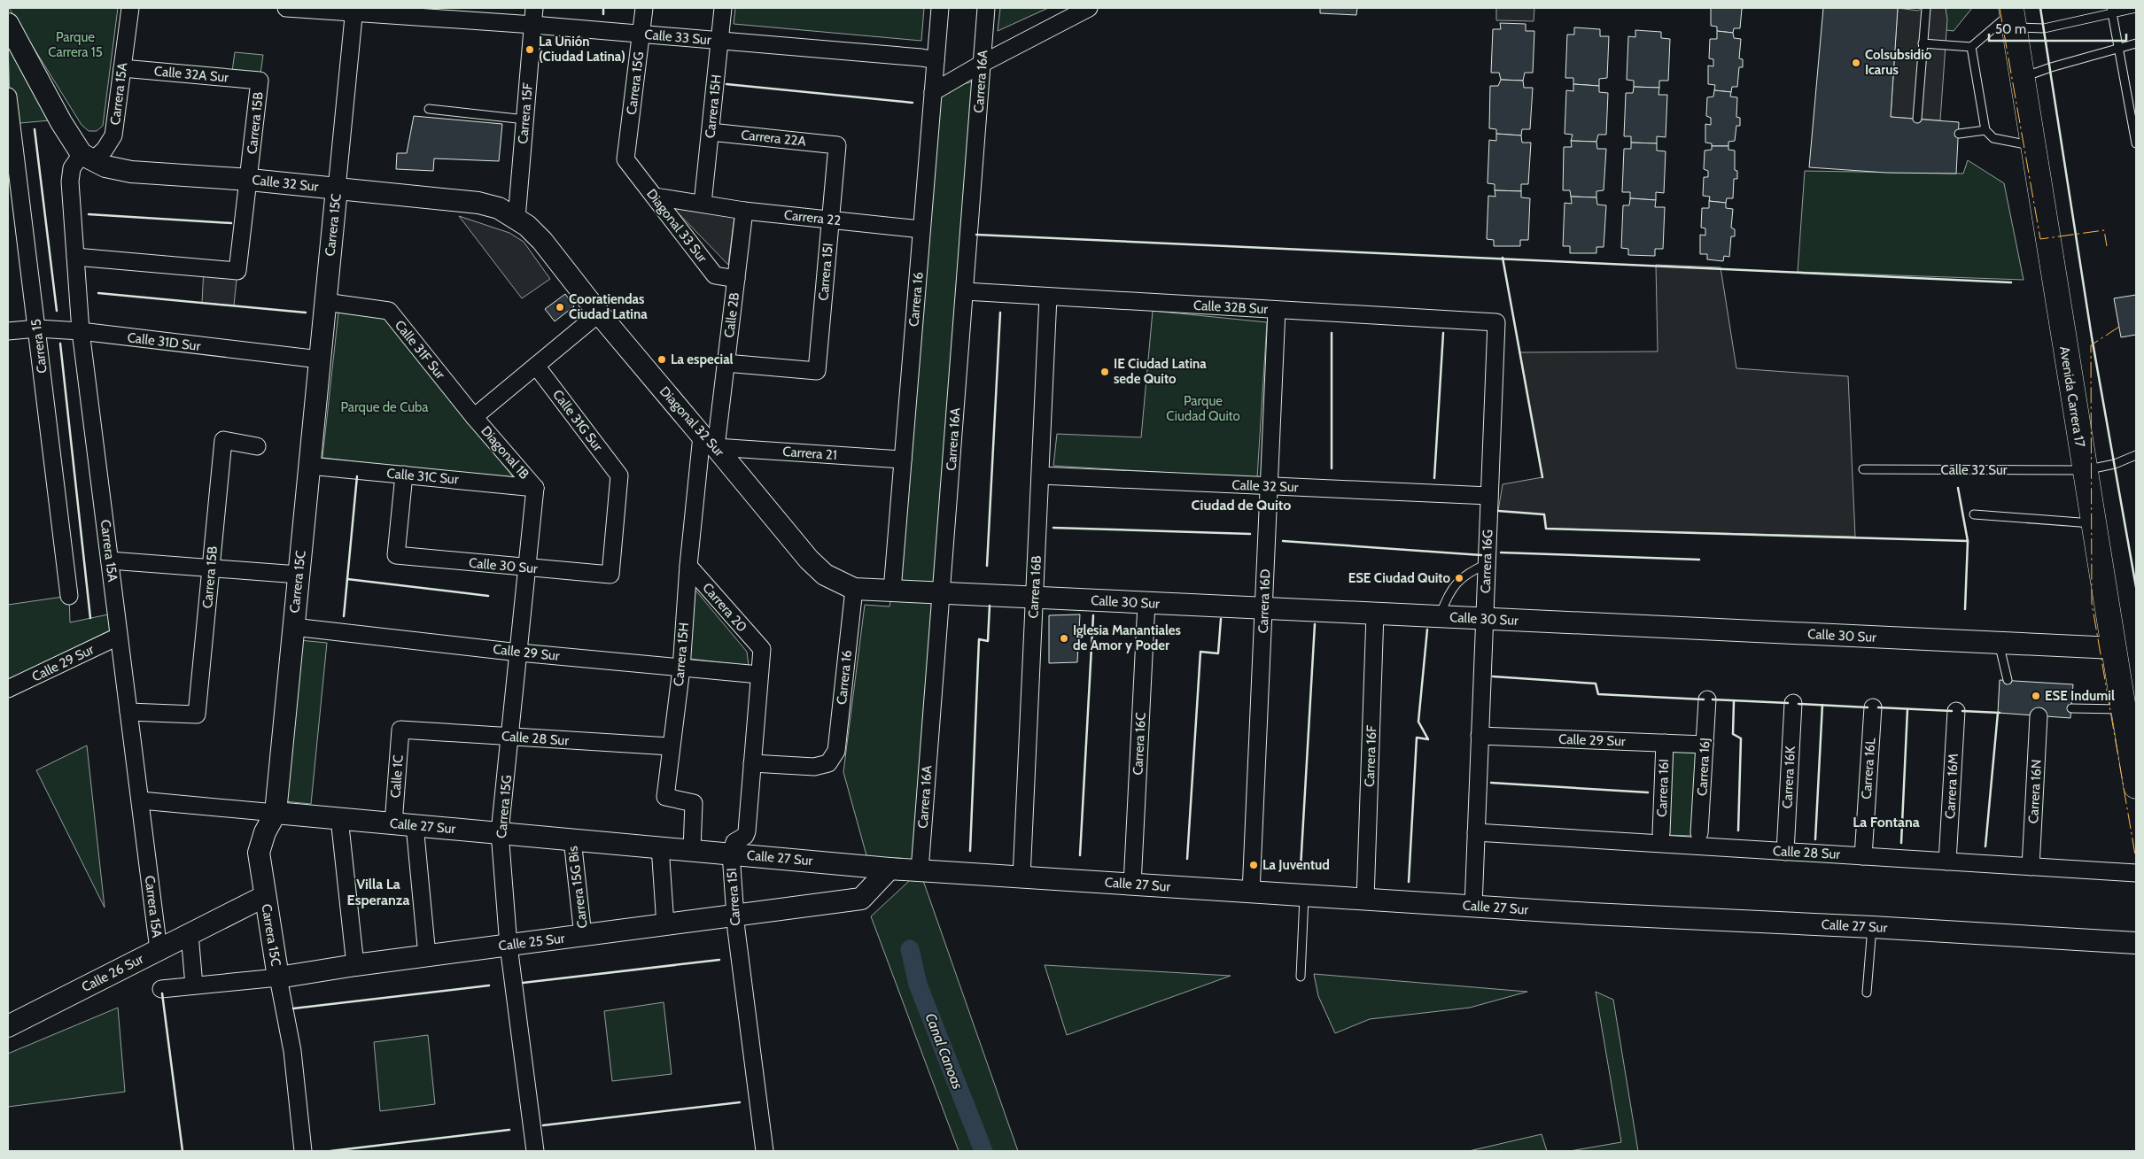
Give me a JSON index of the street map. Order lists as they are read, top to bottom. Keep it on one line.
{"streets":{"main road":["Avenida Carrera 17"],"street":["Calle 33 Sur","Calle 32A Sur","Carrera 16A","Carrera 15G","Carrera 15A","Carrera 15H","Carrera 15F","Carrera 15B","Carrera 22A","Calle 32 Sur","Carrera 22","Carrera 15C","Diagonal 33 Sur","Carrera 15I","Carrera 16","Calle 32B Sur","Calle 2B","Calle 31D Sur","Carrera 15","Calle 31F Sur","Calle 31G Sur","Diagonal 32 Sur","Diagonal 1B","Carrera 21","Calle 31C Sur","Carrera 16G","Calle 30 Sur","Carrera 16B","Carrera 16D","Carrera 20","Calle 29 Sur","Calle 28 Sur","Carrera 16C","Carrera 16F","Carrera 16J","Carrera 16L","Calle 1C","Carrera 16K","Carrera 16M","Carrera 16I","Carrera 16N","Calle 27 Sur","Carrera 15G Bis","Calle 25 Sur","Calle 26 Sur"]},"crossings":[["Calle 33 Sur","Carrera 15G"],["Calle 33 Sur","Carrera 15H"],["Calle 33 Sur","Carrera 15F"],["Calle 33 Sur","Carrera 15C"],["Calle 33 Sur","Carrera 16"],["Calle 32A Sur","Carrera 15A"],["Calle 32A Sur","Carrera 15B"],["Carrera 16A","Calle 32B Sur"],["Carrera 16A","Calle 30 Sur"],["Carrera 16A","Calle 27 Sur"],["Carrera 15G","Diagonal 33 Sur"],["Carrera 15G","Diagonal 1B"],["Carrera 15G","Calle 31C Sur"],["Carrera 15G","Calle 30 Sur"],["Carrera 15G","Calle 29 Sur"],["Carrera 15G","Calle 28 Sur"],["Carrera 15G","Calle 27 Sur"],["Carrera 15G","Calle 25 Sur"],["Carrera 15A","Carrera 15B"],["Carrera 15A","Calle 32 Sur"],["Carrera 15A","Calle 31D Sur"],["Carrera 15A","Calle 29 Sur"],["Carrera 15A","Calle 27 Sur"],["Carrera 15A","Calle 26 Sur"],["Carrera 15H","Carrera 22A"],["Carrera 15H","Carrera 22"],["Carrera 15H","Calle 2B"],["Carrera 15H","Diagonal 32 Sur"],["Carrera 15H","Carrera 21"],["Carrera 15H","Carrera 20"],["Carrera 15H","Calle 29 Sur"],["Carrera 15H","Calle 28 Sur"],["Carrera 15H","Calle 27 Sur"],["Carrera 15F","Calle 32 Sur"],["Carrera 15F","Diagonal 32 Sur"],["Carrera 15B","Calle 32 Sur"],["Carrera 22A","Carrera 15I"],["Calle 32 Sur","Carrera 15C"],["Calle 32 Sur","Avenida Carrera 17"],["Calle 32 Sur","Diagonal 32 Sur"],["Calle 32 Sur","Carrera 16G"],["Calle 32 Sur","Carrera 16B"],["Calle 32 Sur","Carrera 16D"],["Carrera 22","Diagonal 33 Sur"],["Carrera 22","Carrera 15I"],["Carrera 22","Carrera 16"],["Carrera 22","Calle 2B"],["Carrera 15C","Calle 31D Sur"],["Carrera 15C","Calle 31F Sur"],["Carrera 15C","Calle 31C Sur"],["Carrera 15C","Calle 29 Sur"],["Carrera 15C","Calle 27 Sur"],["Carrera 15C","Calle 25 Sur"],["Carrera 15C","Calle 26 Sur"],["Diagonal 33 Sur","Calle 2B"],["Carrera 15I","Carrera 16"],["Carrera 15I","Calle 2B"],["Carrera 15I","Carrera 20"],["Carrera 15I","Calle 29 Sur"],["Carrera 15I","Calle 27 Sur"],["Carrera 15I","Calle 25 Sur"],["Carrera 16","Diagonal 32 Sur"],["Carrera 16","Carrera 21"],["Carrera 16","Calle 30 Sur"],["Calle 32B Sur","Carrera 16G"],["Calle 32B Sur","Carrera 16B"],["Calle 32B Sur","Carrera 16D"],["Calle 2B","Diagonal 32 Sur"],["Calle 2B","Carrera 21"],["Calle 31D Sur","Carrera 15"],["Calle 31F Sur","Diagonal 1B"],["Avenida Carrera 17","Calle 30 Sur"],["Calle 31G Sur","Calle 30 Sur"],["Diagonal 32 Sur","Carrera 21"],["Diagonal 32 Sur","Calle 30 Sur"],["Diagonal 1B","Calle 31C Sur"],["Calle 31C Sur","Calle 30 Sur"],["Carrera 16G","Calle 30 Sur"],["Carrera 16G","Calle 29 Sur"],["Carrera 16G","Calle 28 Sur"],["Carrera 16G","Calle 27 Sur"],["Calle 30 Sur","Carrera 16B"],["Calle 30 Sur","Carrera 16D"],["Calle 30 Sur","Carrera 16C"],["Calle 30 Sur","Carrera 16F"],["Carrera 16B","Calle 27 Sur"],["Carrera 16D","Calle 27 Sur"],["Calle 29 Sur","Carrera 16J"],["Calle 29 Sur","Carrera 16I"],["Calle 28 Sur","Carrera 16L"],["Calle 28 Sur","Calle 1C"],["Calle 28 Sur","Carrera 16K"],["Calle 28 Sur","Carrera 16M"],["Calle 28 Sur","Carrera 16N"],["Carrera 16C","Calle 27 Sur"],["Carrera 16F","Calle 27 Sur"],["Calle 1C","Calle 27 Sur"],["Calle 27 Sur","Carrera 15G Bis"],["Calle 27 Sur","Calle 25 Sur"],["Carrera 15G Bis","Calle 25 Sur"]],"districts":["Ciudad de Quito","La Fontana","Villa La Esperanza"],"water":["Canal Canoas"],"parks":["Parque Carrera 15","Parque Ciudad Quito","Parque de Cuba"],"places":["La Unión (Ciudad Latina)","Colsubsidio Icarus","Cooratiendas Ciudad Latina","La especial","IE Ciudad Latina sede Quito","ESE Ciudad Quito","Iglesia Manantiales de Amor y Poder","ESE Indumil","La Juventud"],"scale_bar":"50 m"}
